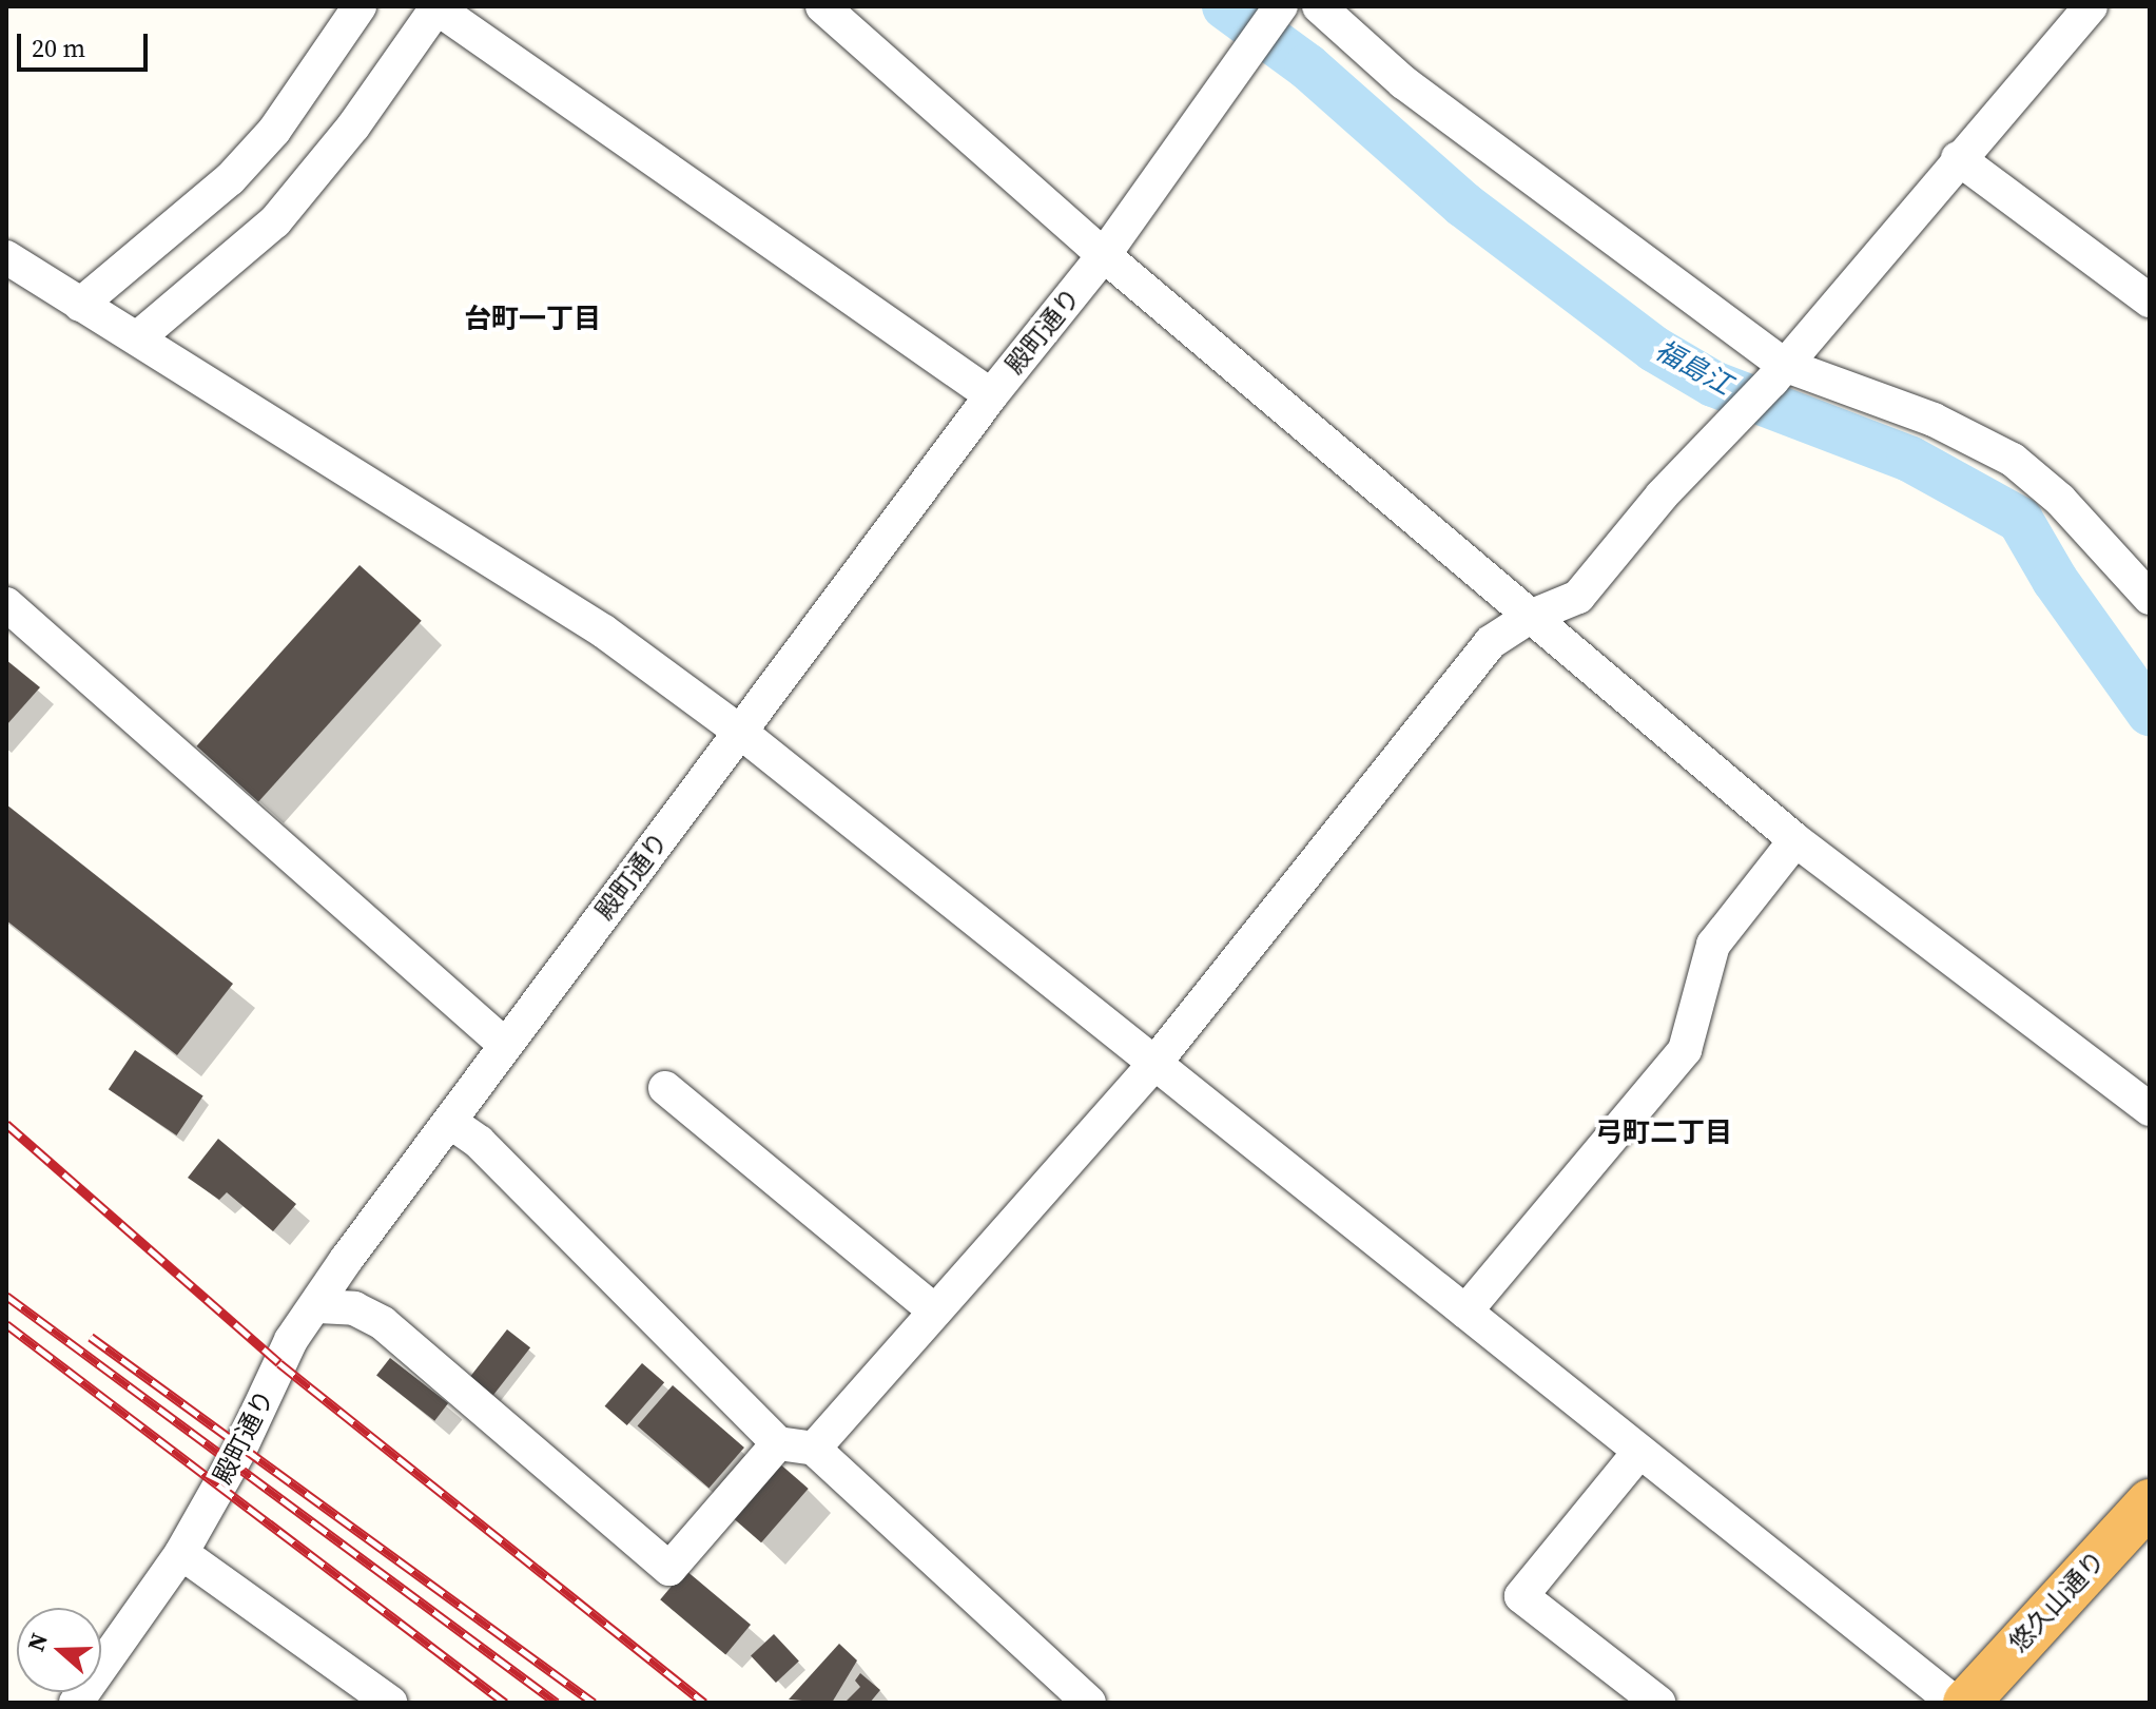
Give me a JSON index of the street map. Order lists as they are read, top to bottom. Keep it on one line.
{"streets":{"highway":["悠久山通り"],"street":["殿町通り"]},"districts":["台町一丁目","弓町二丁目"],"water":["福島江"],"scale_bar":"20 m","north":"left"}
